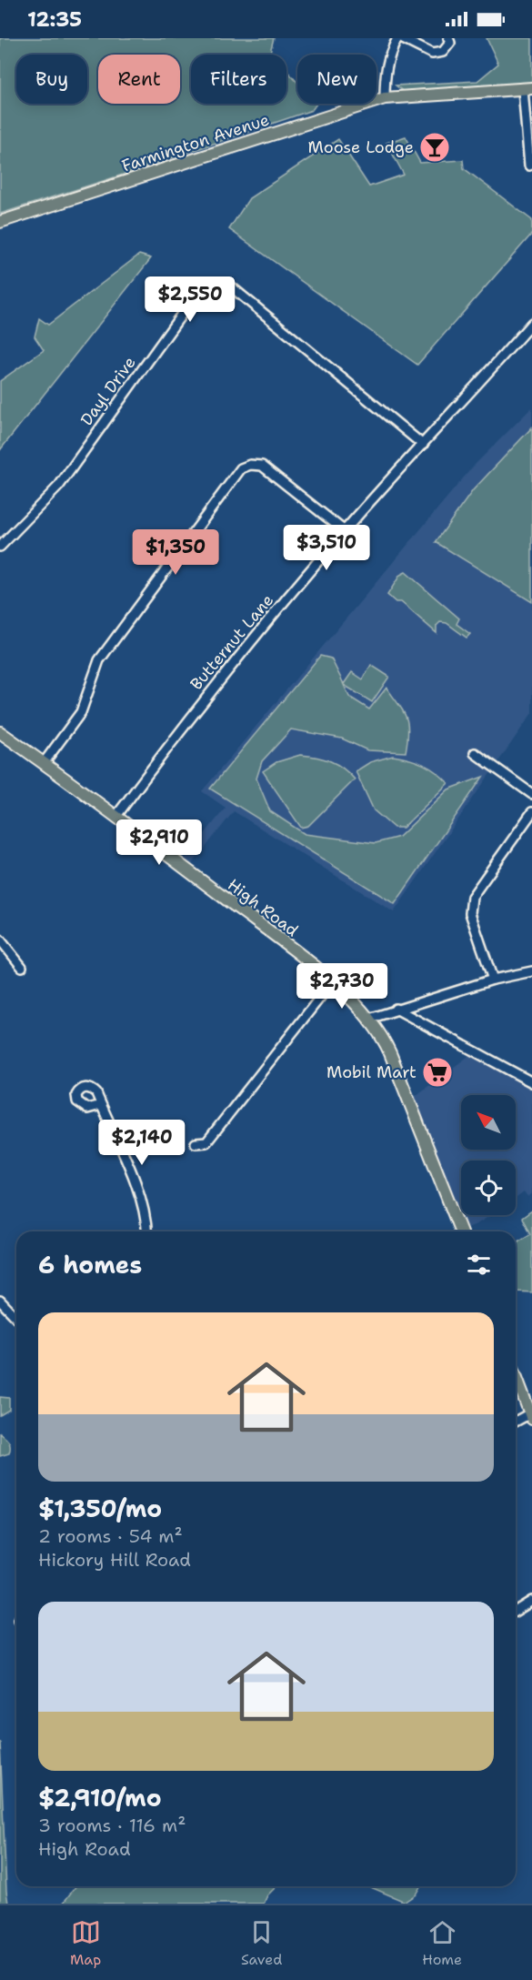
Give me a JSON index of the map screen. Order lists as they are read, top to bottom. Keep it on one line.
{"streets":{"main road":["Farmington Avenue","High Road"],"street":["Dayl Drive","Butternut Lane"]},"crossings":[["Dayl Drive","Butternut Lane"],["Butternut Lane","High Road"]],"places":{"bar":["Moose Lodge"],"supermarket":["Mobil Mart"]},"north":"top left","page":{"status":"12:35","chip":["Buy","Rent","Filters","New"],"price":["$2,550","$3,510","$1,350","$2,910","$2,730","$2,140"],"heading":"6 homes","list":[{"name":"$1,350/mo","note":"2 rooms · 54 m² · Hickory Hill Road"},{"name":"$2,910/mo","note":"3 rooms · 116 m² · High Road"}],"tabs":["Map","Saved","Home"]}}
